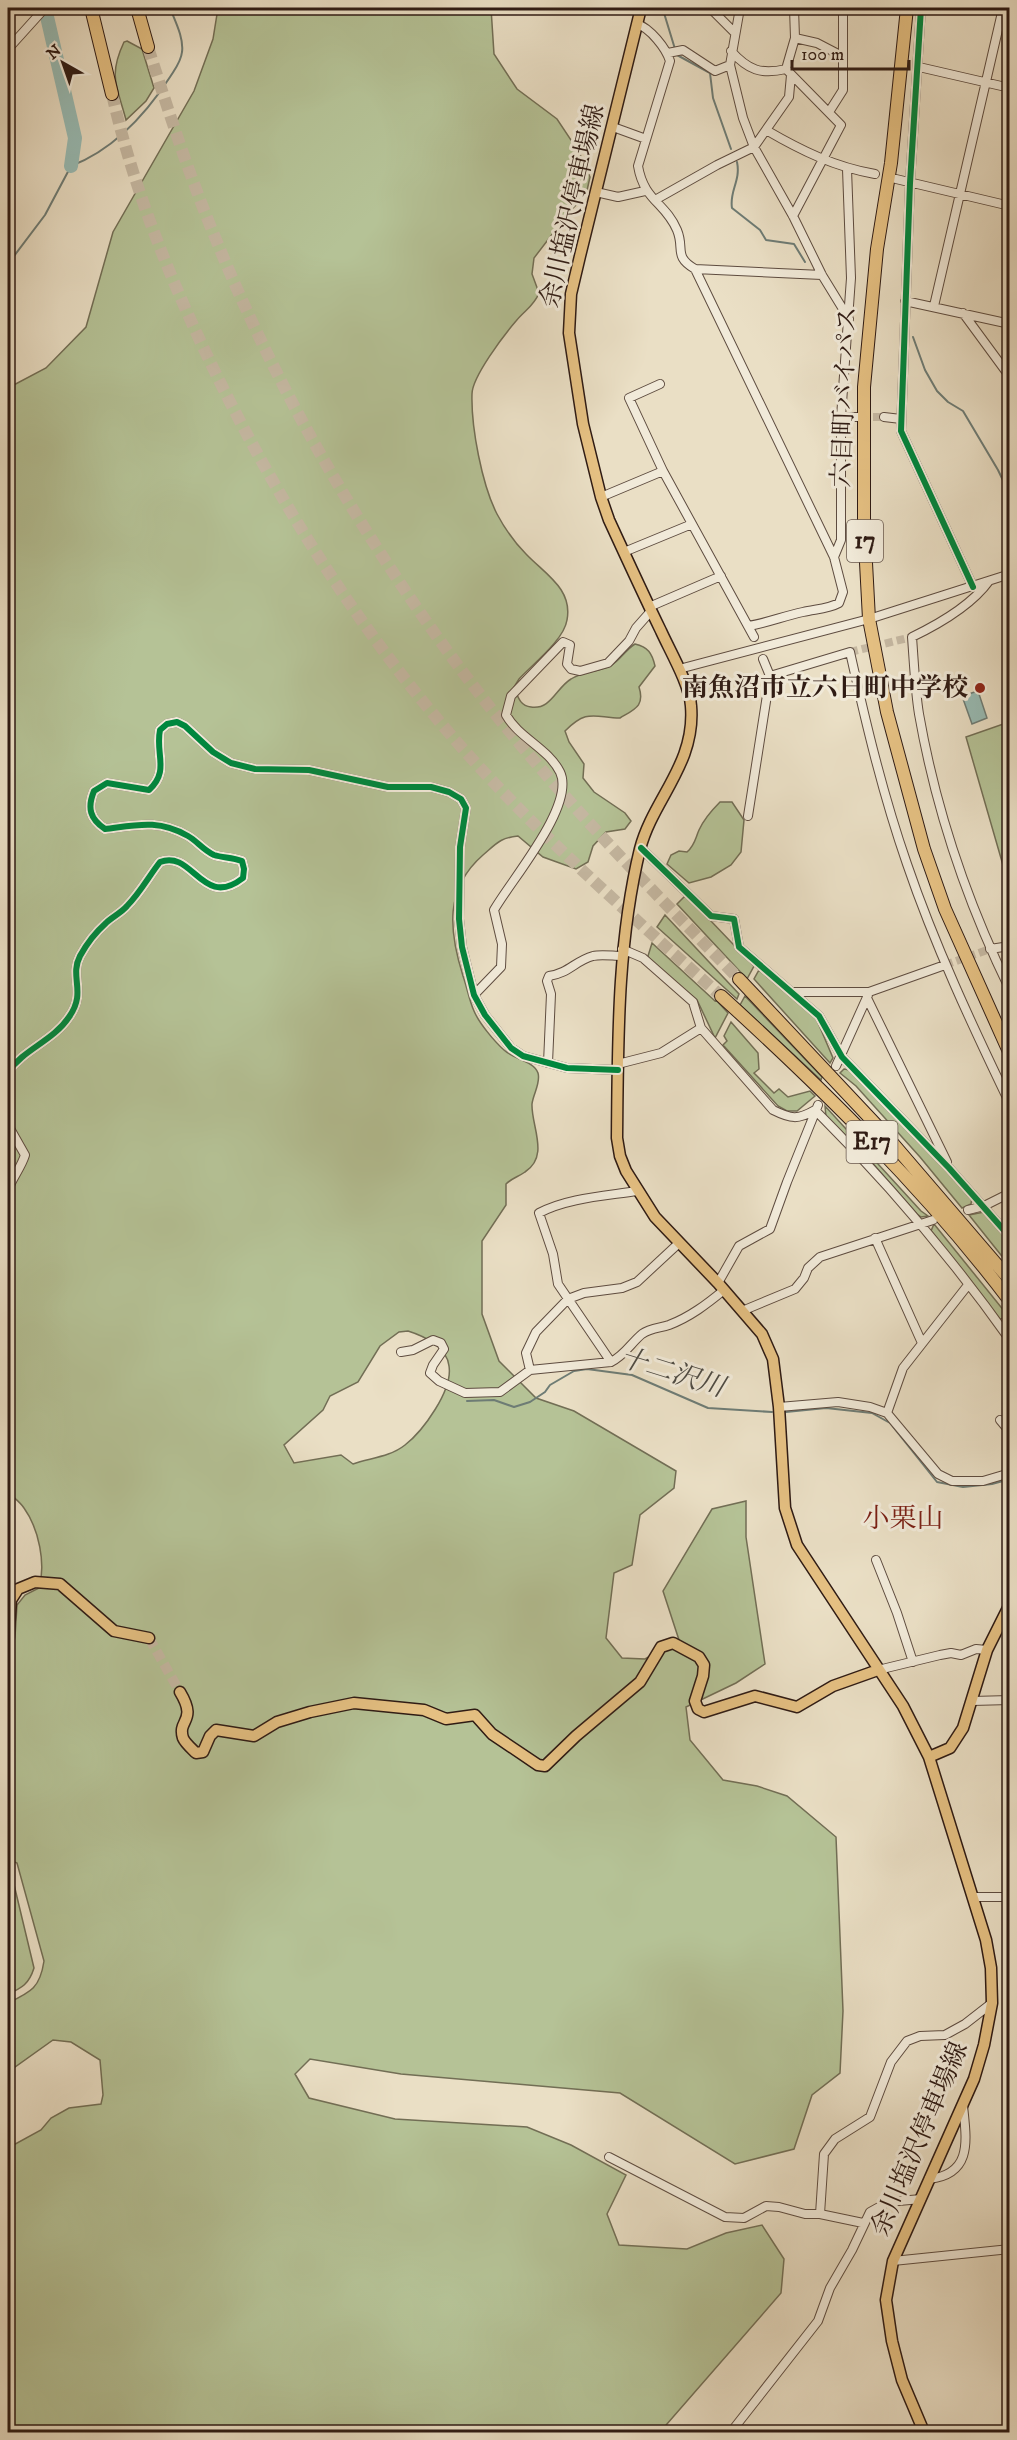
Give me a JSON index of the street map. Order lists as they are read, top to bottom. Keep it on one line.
{"streets":{"highway":["六日町バイパス","17","E17"],"main road":["余川塩沢停車場線"]},"districts":["小栗山"],"water":["十二沢川"],"places":["南魚沼市立六日町中学校"],"scale_bar":"100 m","north":"top left"}
